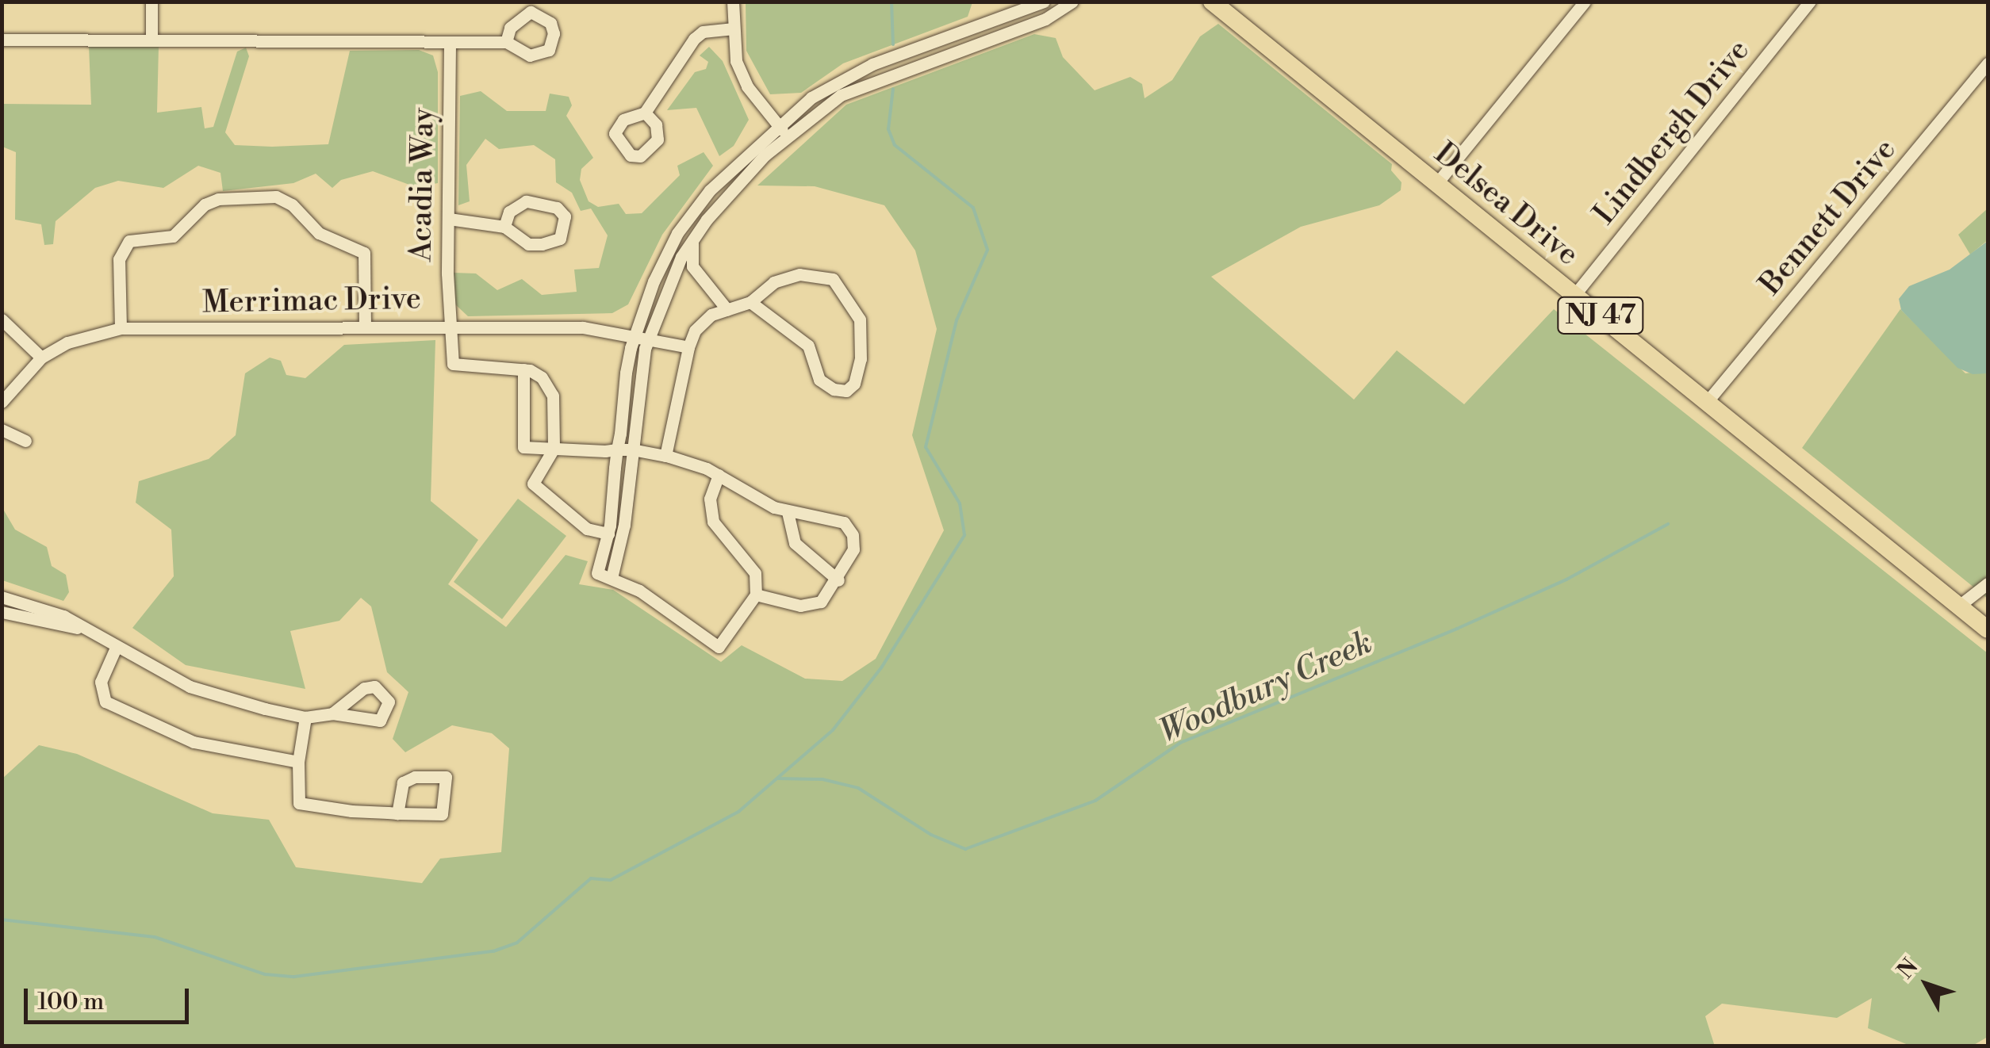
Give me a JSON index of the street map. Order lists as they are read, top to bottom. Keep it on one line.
{"streets":{"main road":["Delsea Drive","NJ 47"],"street":["Lindbergh Drive","Acadia Way","Bennett Drive","Merrimac Drive"]},"crossings":[["Lindbergh Drive","Delsea Drive"],["Acadia Way","Merrimac Drive"],["Delsea Drive","Bennett Drive"]],"water":["Woodbury Creek"],"scale_bar":"100 m","north":"top left"}
